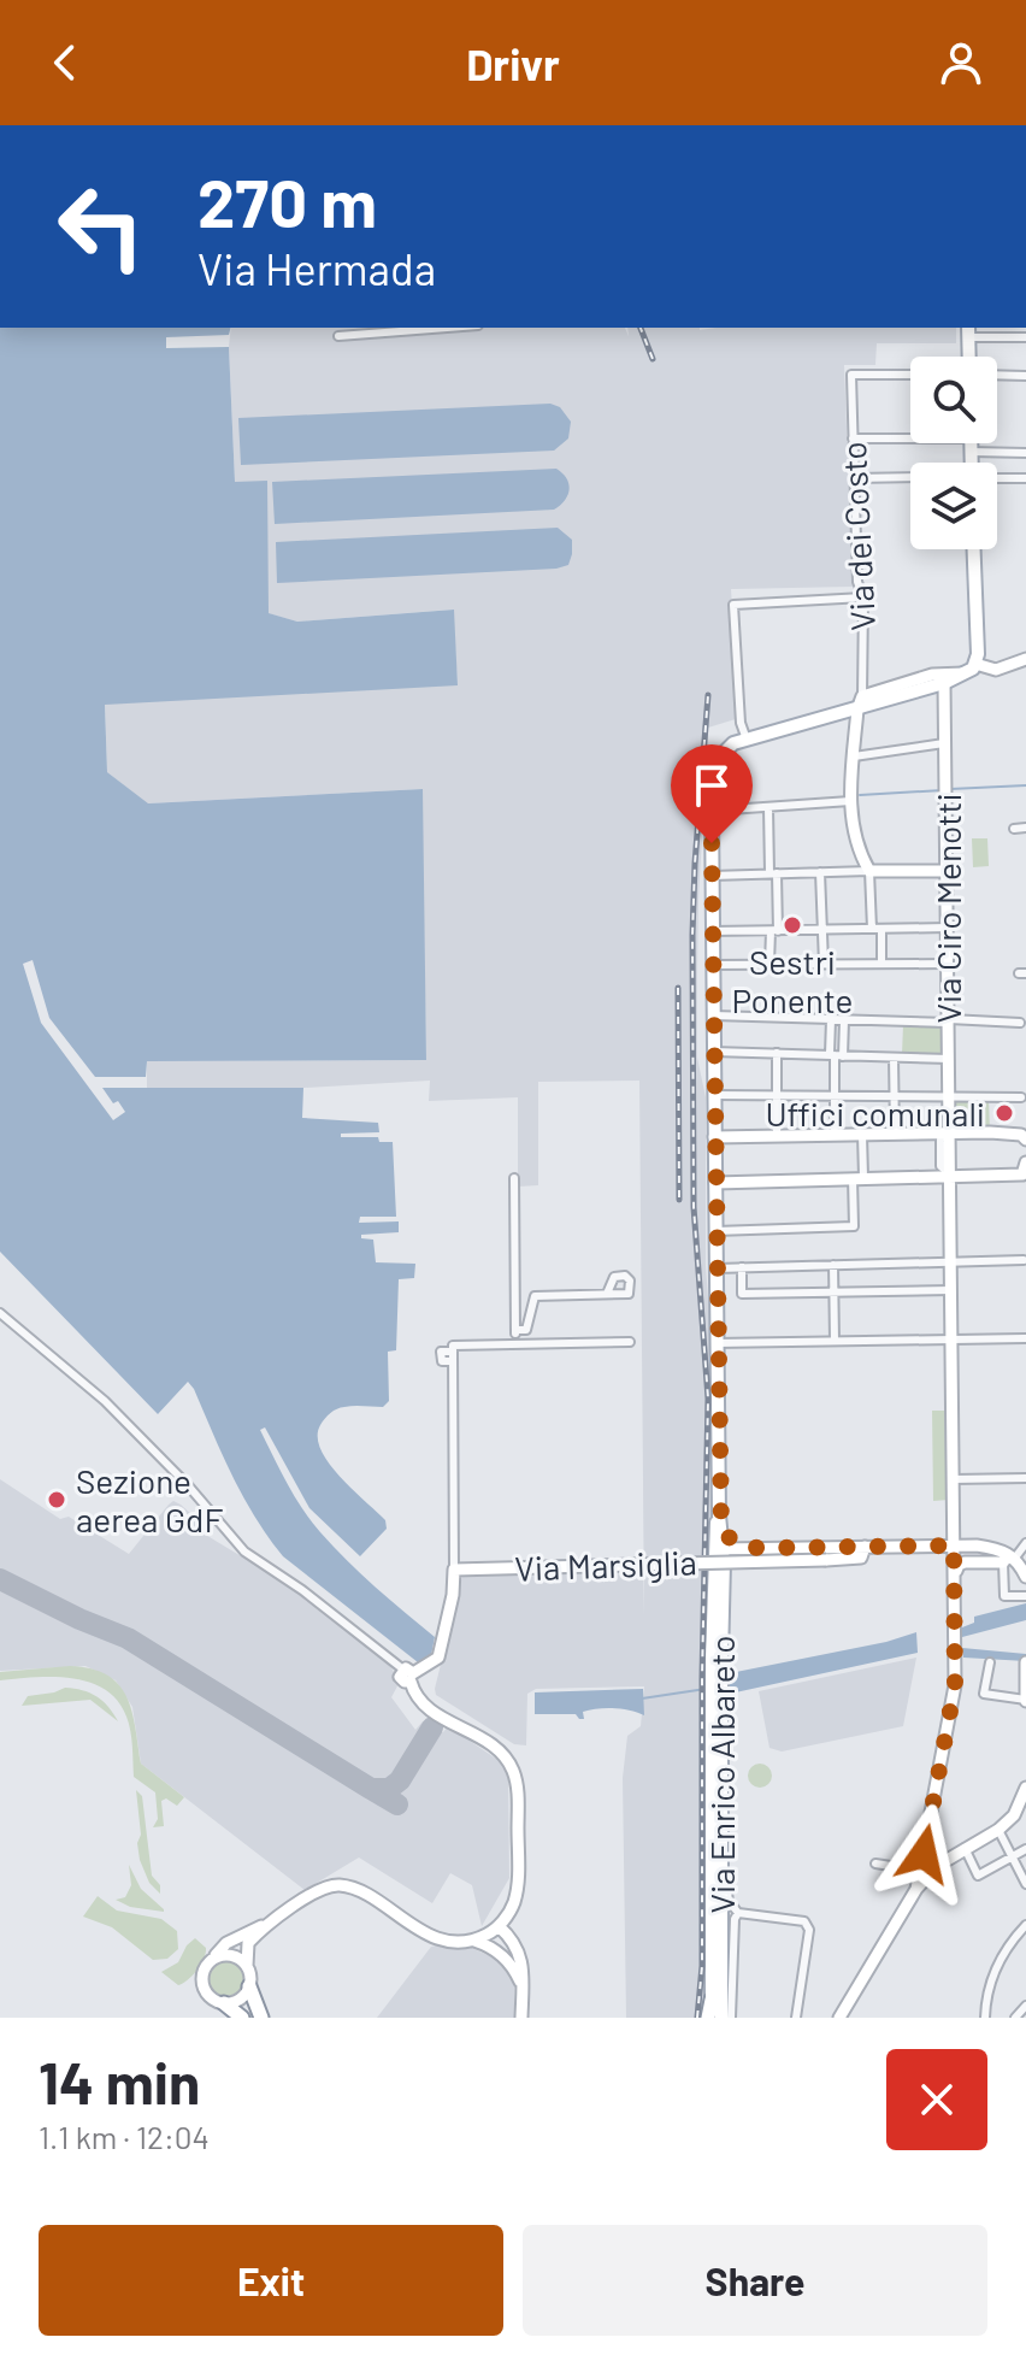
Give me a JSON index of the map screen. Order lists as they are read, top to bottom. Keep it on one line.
{"streets":{"main road":["Via Enrico Albareto"],"street":["Via dei Costo","Via Ciro Menotti","Via Marsiglia"]},"places":["Sestri Ponente","Uffici comunali","Sezione aerea GdF"],"page":{"header":"Drivr","turn":["270 m","Via Hermada"],"heading":["14 min","1.1 km · 12:04"],"buttons":["Exit","Share"]}}
